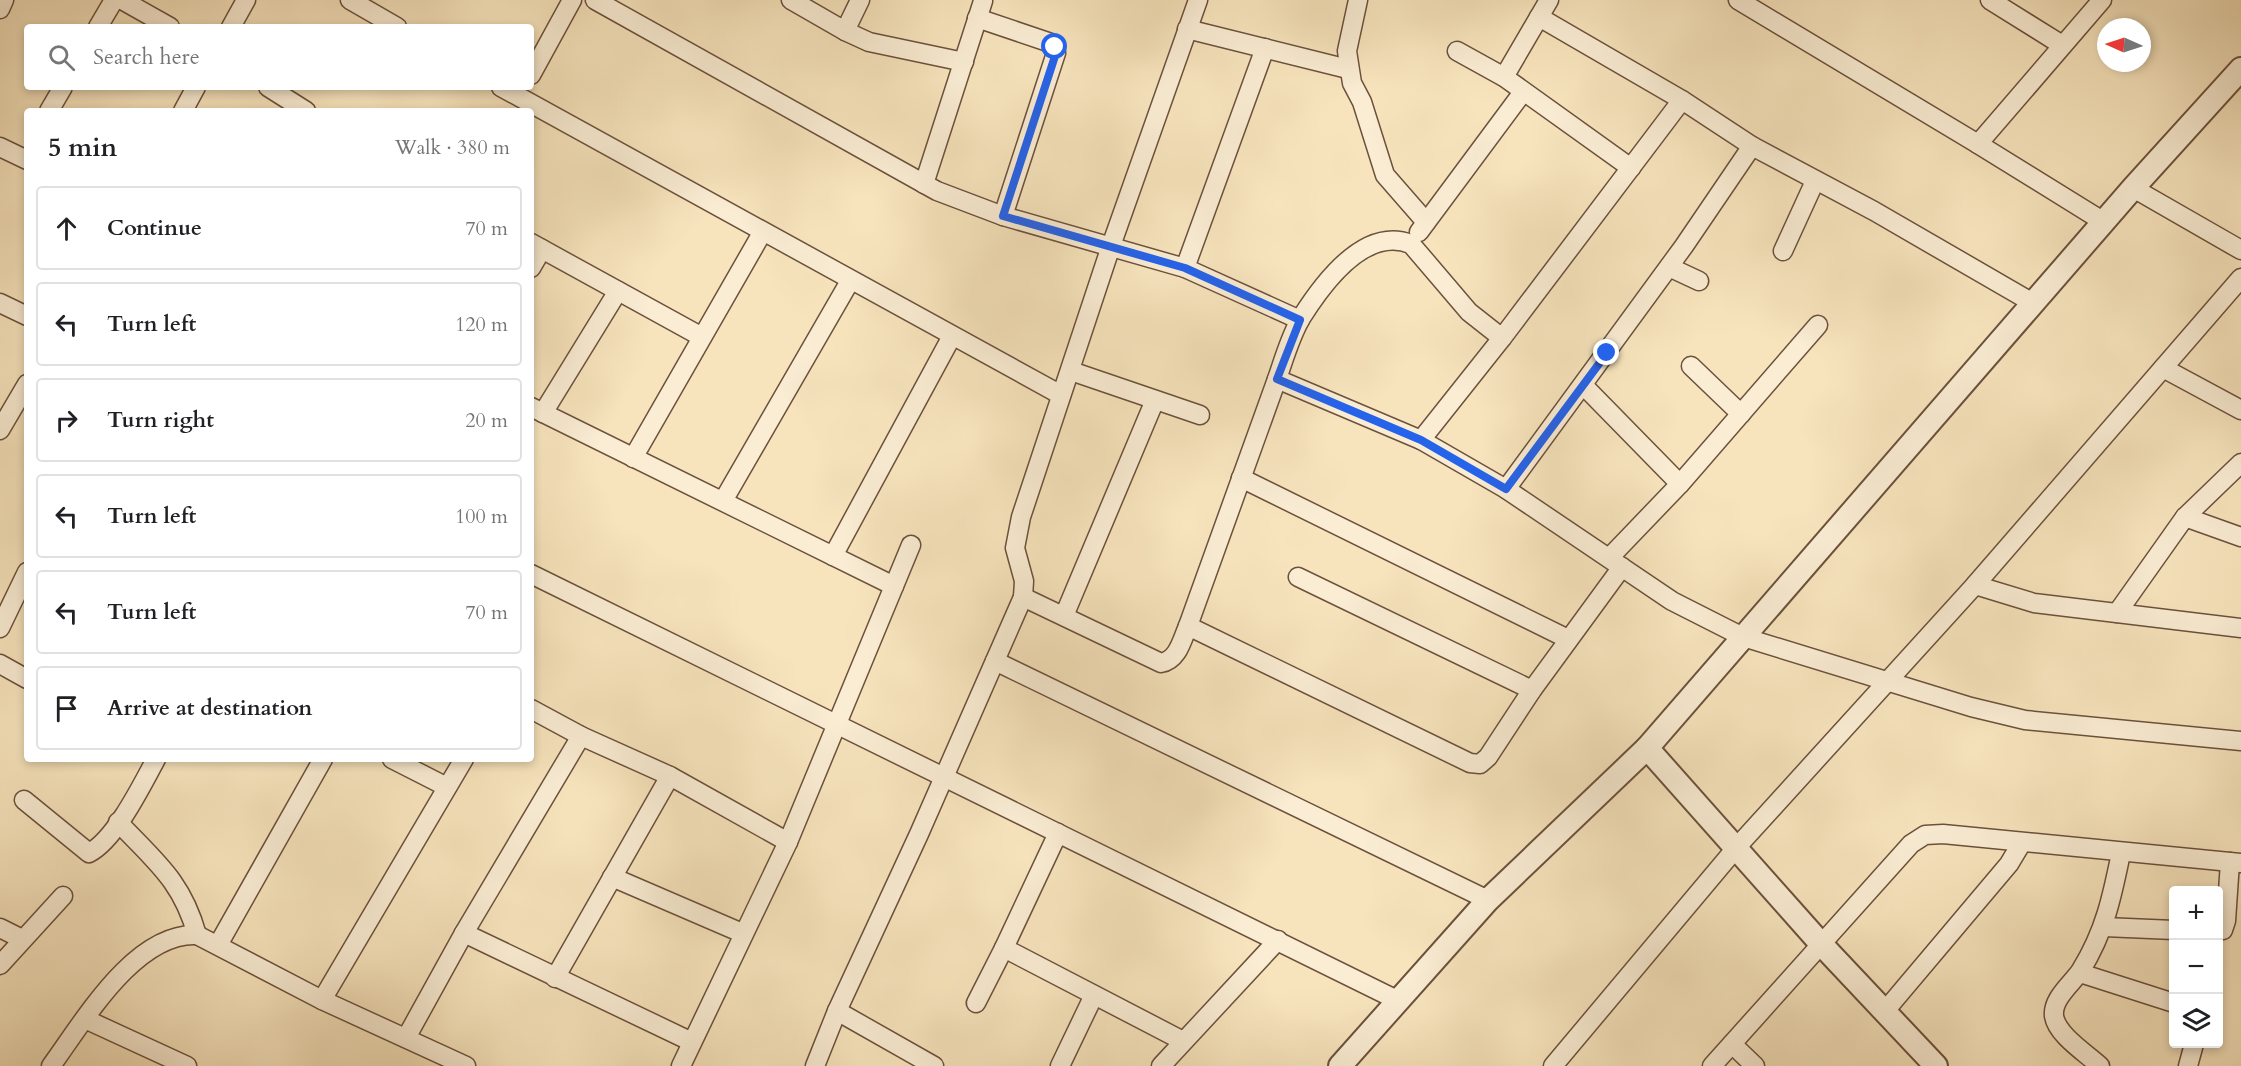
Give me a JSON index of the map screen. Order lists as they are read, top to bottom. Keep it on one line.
{"north":"left","page":{"search":"Search here","heading":["5 min","Walk · 380 m"],"list":[["Continue","70 m"],["Turn left","120 m"],["Turn right","20 m"],["Turn left","100 m"],["Turn left","70 m"],"Arrive at destination"],"map_buttons":["+","−"]}}
